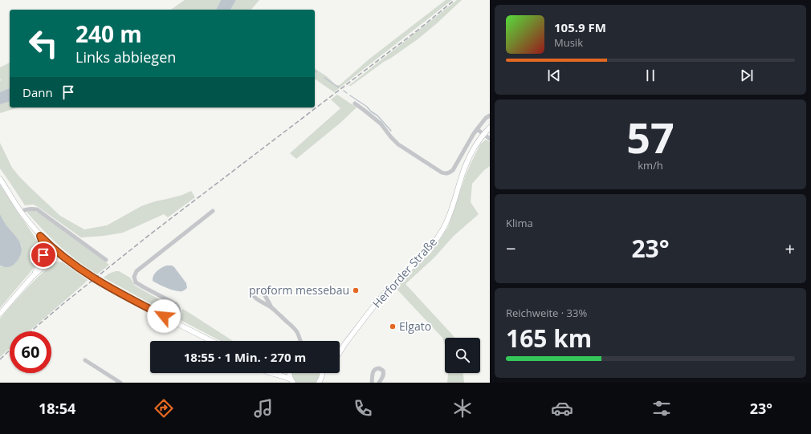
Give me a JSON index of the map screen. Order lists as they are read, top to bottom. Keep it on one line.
{"streets":{"main road":["Herforder Straße"]},"places":["proform messebau","Elgato"],"page":{"turn":["240 m","Links abbiegen"],"song":["105.9 FM","Musik"],"then":"Dann","tile":[["57","km/h"],"Klima",["Reichweite · 33%","165 km"]],"heat":["−","23°","+"],"limit":"60","trip":"18:55 · 1 Min. · 270 m","tabs":["18:54","23°"]}}
